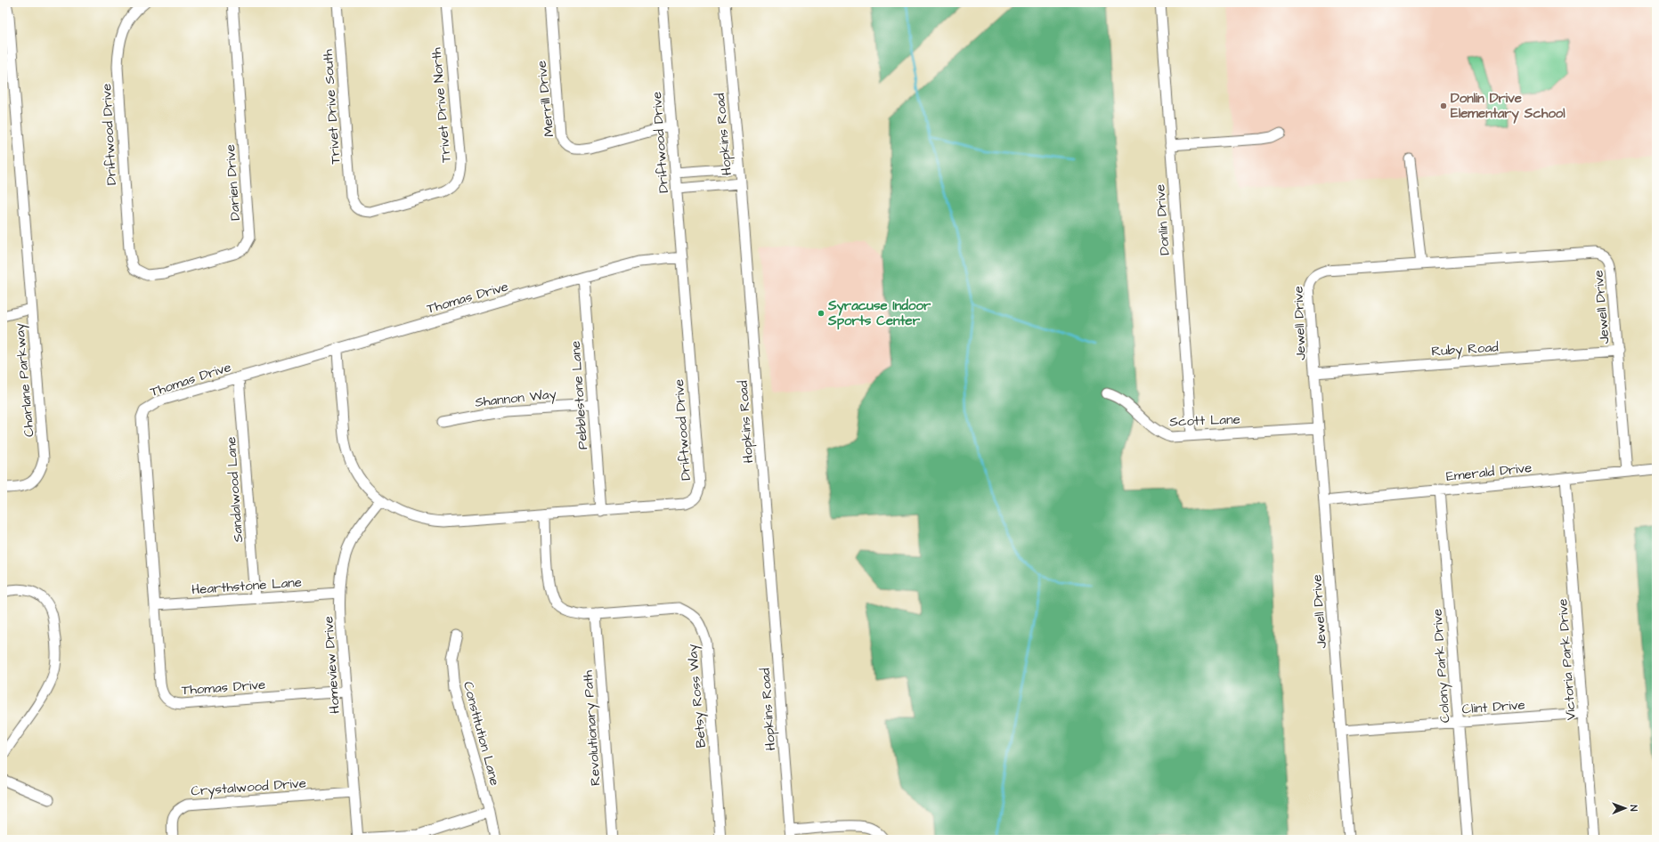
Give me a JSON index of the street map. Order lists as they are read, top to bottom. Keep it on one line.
{"streets":{"street":["Merrill Drive","Trivet Drive North","Trivet Drive South","Driftwood Drive","Hopkins Road","Darien Drive","Donlin Drive","Thomas Drive","Jewell Drive","Ruby Road","Charlane Parkway","Pebblestone Lane","Shannon Way","Scott Lane","Emerald Drive","Sandalwood Lane","Hearthstone Lane","Victoria Park Drive","Homeview Drive","Colony Park Drive","Betsy Ross Way","Clint Drive","Revolutionary Path","Constitution Lane","Crystalwood Drive"]},"crossings":[["Merrill Drive","Driftwood Drive"],["Trivet Drive North","Trivet Drive South"],["Driftwood Drive","Darien Drive"],["Driftwood Drive","Thomas Drive"],["Driftwood Drive","Pebblestone Lane"],["Driftwood Drive","Homeview Drive"],["Driftwood Drive","Betsy Ross Way"],["Donlin Drive","Scott Lane"],["Thomas Drive","Pebblestone Lane"],["Thomas Drive","Sandalwood Lane"],["Thomas Drive","Hearthstone Lane"],["Thomas Drive","Homeview Drive"],["Jewell Drive","Ruby Road"],["Jewell Drive","Scott Lane"],["Jewell Drive","Emerald Drive"],["Jewell Drive","Clint Drive"],["Pebblestone Lane","Shannon Way"],["Emerald Drive","Victoria Park Drive"],["Emerald Drive","Colony Park Drive"],["Sandalwood Lane","Hearthstone Lane"],["Hearthstone Lane","Homeview Drive"],["Victoria Park Drive","Clint Drive"],["Homeview Drive","Crystalwood Drive"],["Colony Park Drive","Clint Drive"],["Betsy Ross Way","Revolutionary Path"]],"places":["Donlin Drive Elementary School","Syracuse Indoor Sports Center"],"north":"right"}
